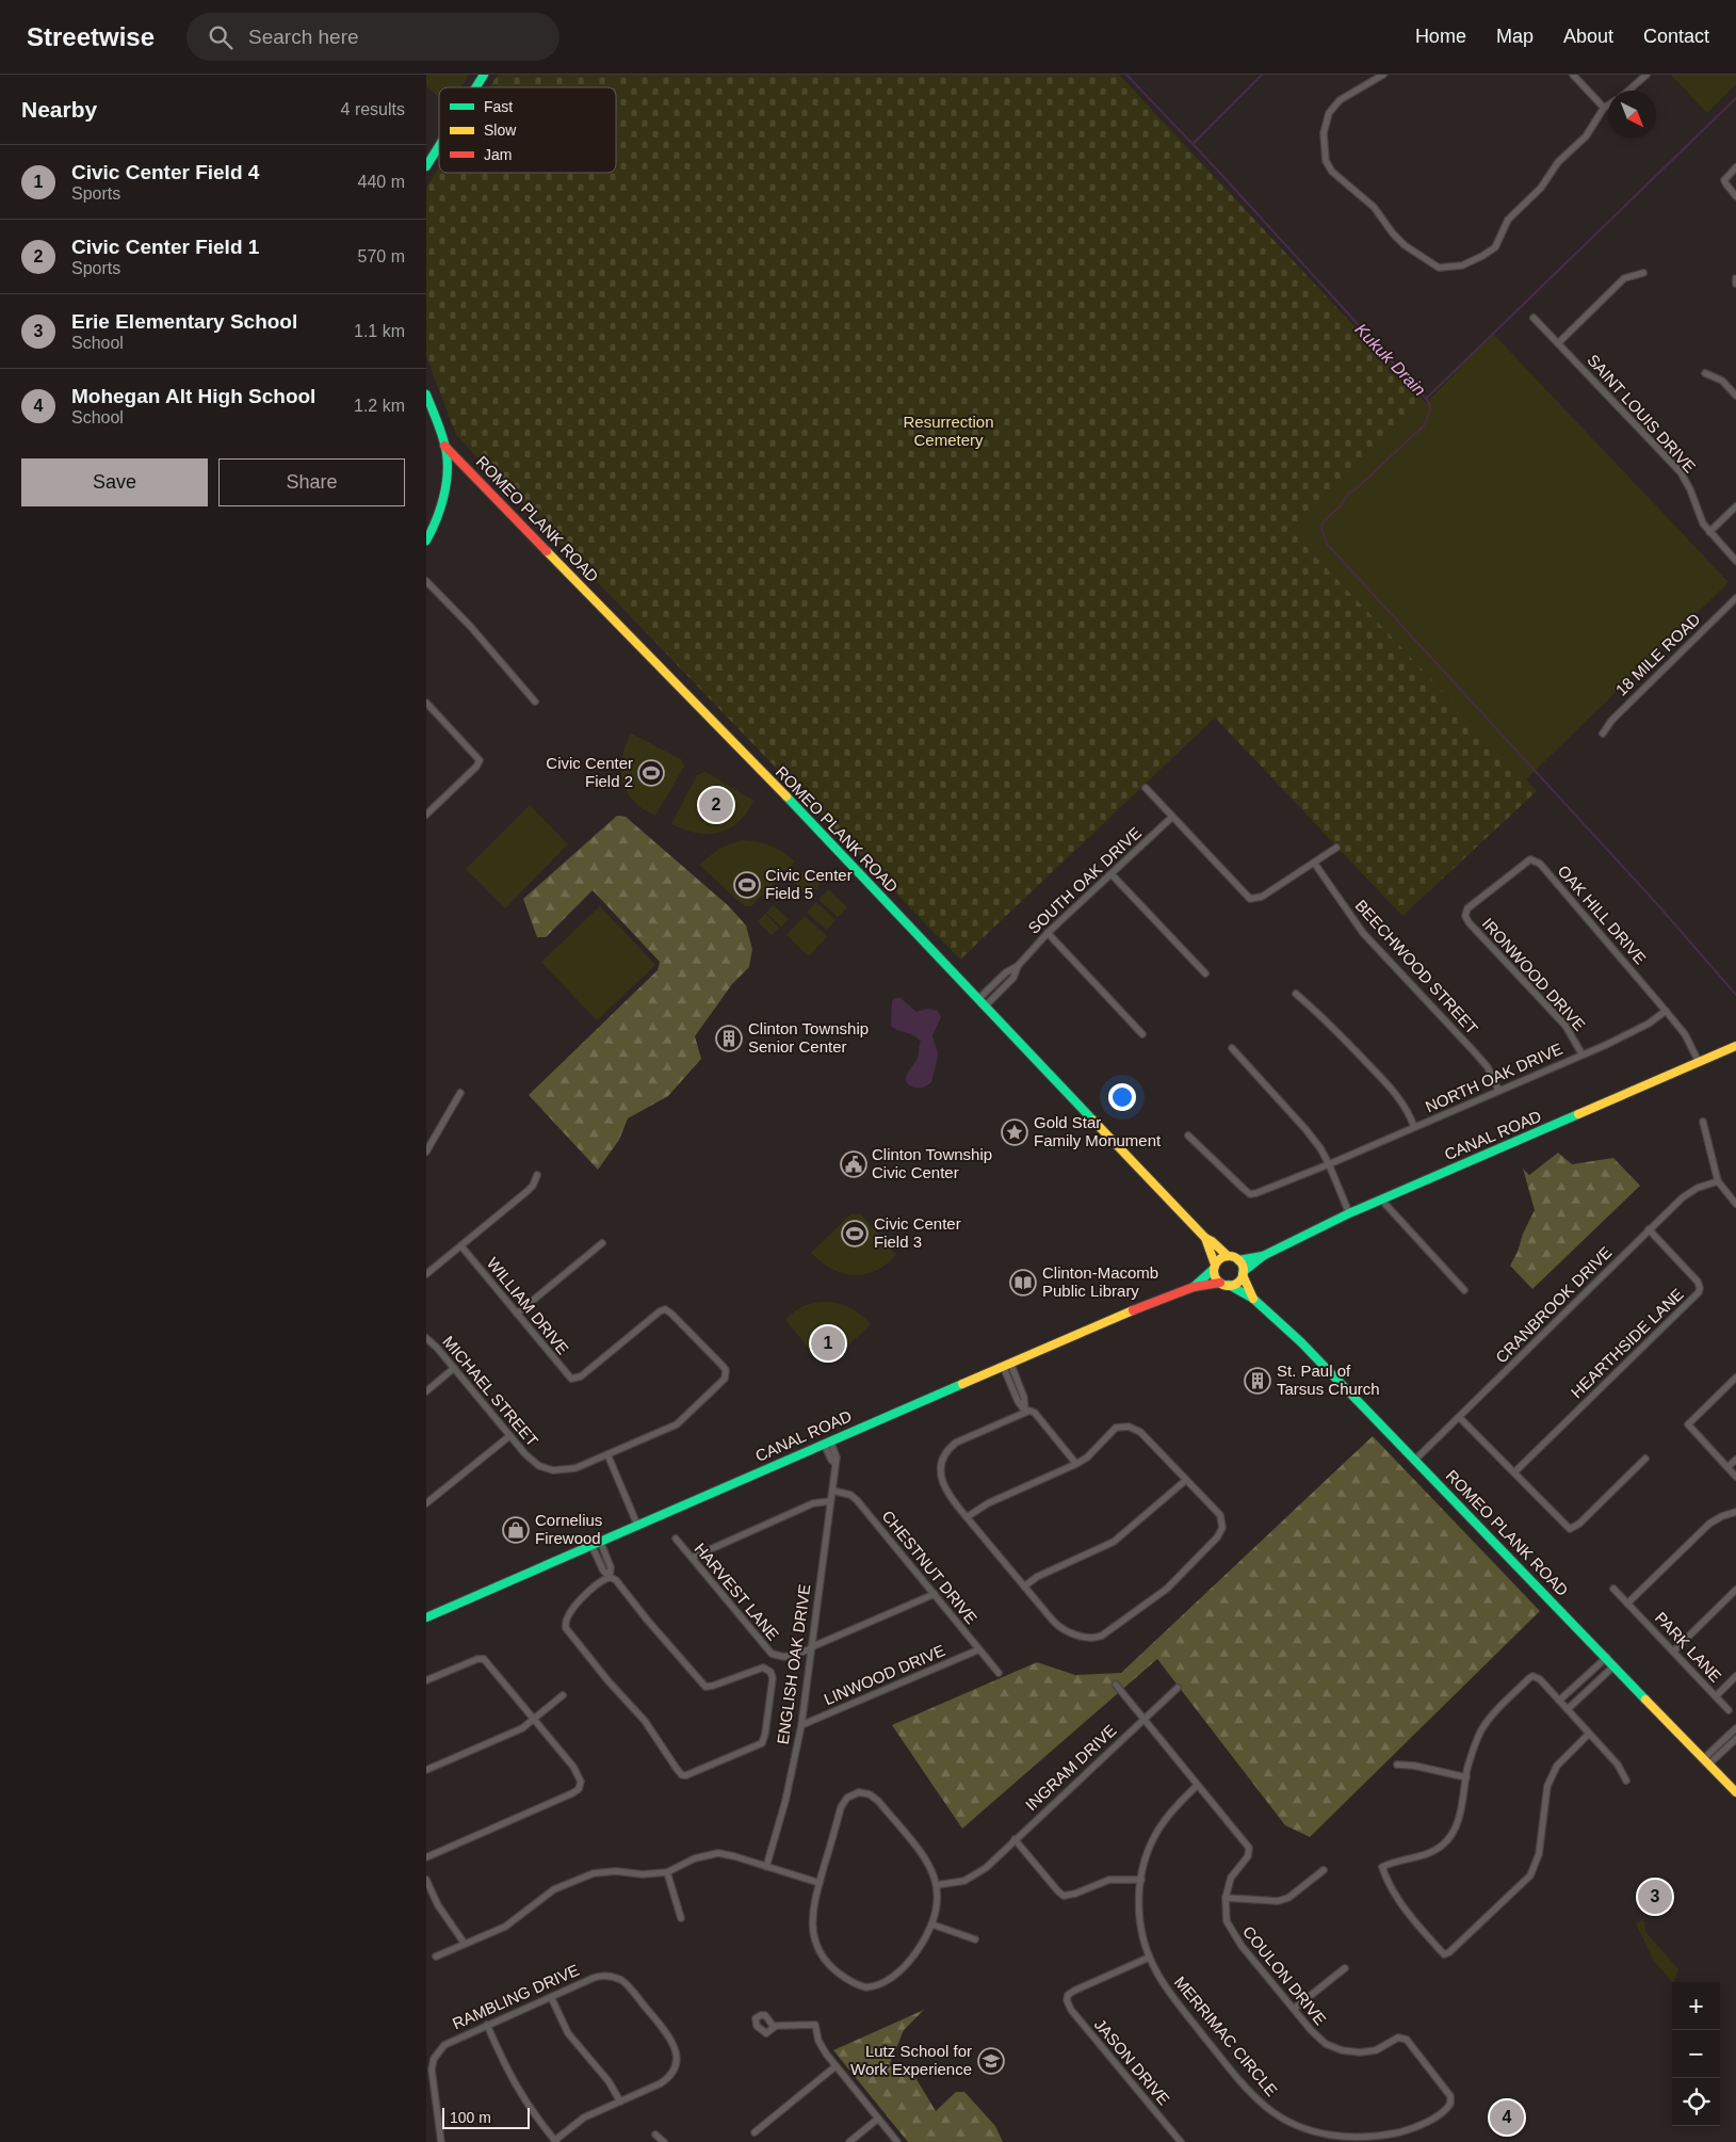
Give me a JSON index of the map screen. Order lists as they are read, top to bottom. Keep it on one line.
{"streets":{"street":["SAINT LOUIS DRIVE","ROMEO PLANK ROAD","18 MILE ROAD","SOUTH OAK DRIVE","OAK HILL DRIVE","BEECHWOOD STREET","IRONWOOD DRIVE","NORTH OAK DRIVE","CANAL ROAD","CRANBROOK DRIVE","WILLIAM DRIVE","HEARTHSIDE LANE","MICHAEL STREET","CHESTNUT DRIVE","HARVEST LANE","PARK LANE","ENGLISH OAK DRIVE","LINWOOD DRIVE","INGRAM DRIVE","COULON DRIVE","RAMBLING DRIVE","MERRIMAC CIRCLE","JASON DRIVE"]},"crossings":[["ROMEO PLANK ROAD","SOUTH OAK DRIVE"],["ROMEO PLANK ROAD","CANAL ROAD"],["ROMEO PLANK ROAD","CRANBROOK DRIVE"],["OAK HILL DRIVE","IRONWOOD DRIVE"],["OAK HILL DRIVE","NORTH OAK DRIVE"],["OAK HILL DRIVE","CANAL ROAD"],["BEECHWOOD STREET","NORTH OAK DRIVE"],["IRONWOOD DRIVE","NORTH OAK DRIVE"],["CANAL ROAD","ENGLISH OAK DRIVE"],["CRANBROOK DRIVE","HEARTHSIDE LANE"],["WILLIAM DRIVE","MICHAEL STREET"],["CHESTNUT DRIVE","HARVEST LANE"],["CHESTNUT DRIVE","ENGLISH OAK DRIVE"],["CHESTNUT DRIVE","LINWOOD DRIVE"],["HARVEST LANE","ENGLISH OAK DRIVE"],["ENGLISH OAK DRIVE","LINWOOD DRIVE"],["INGRAM DRIVE","COULON DRIVE"],["COULON DRIVE","MERRIMAC CIRCLE"],["MERRIMAC CIRCLE","JASON DRIVE"]],"water":["Kukuk Drain"],"parks":["Resurrection Cemetery"],"places":{"sports":["Civic Center Field 2","Civic Center Field 5","Civic Center Field 3"],"building":["Clinton Township Senior Center","St. Paul of Tarsus Church"],"place":["Gold Star Family Monument"],"public building":["Clinton Township Civic Center"],"library":["Clinton-Macomb Public Library"],"shop":["Cornelius Firewood"],"school or university":["Lutz School for Work Experience"]},"legend":["Fast","Slow","Jam"],"scale_bar":"100 m","north":"bottom right","page":{"header":"Streetwise","search":"Search here","nav":["Home","Map","About","Contact"],"heading":["Nearby","4 results"],"list":[{"mark":"1","name":"Civic Center Field 4","note":"Sports","value":"440 m"},{"mark":"2","name":"Civic Center Field 1","note":"Sports","value":"570 m"},{"mark":"3","name":"Erie Elementary School","note":"School","value":"1.1 km"},{"mark":"4","name":"Mohegan Alt High School","note":"School","value":"1.2 km"}],"buttons":["Save","Share"],"pins":["2","1","3","4"],"map_buttons":["+","−"],"scale":"100 m"}}
